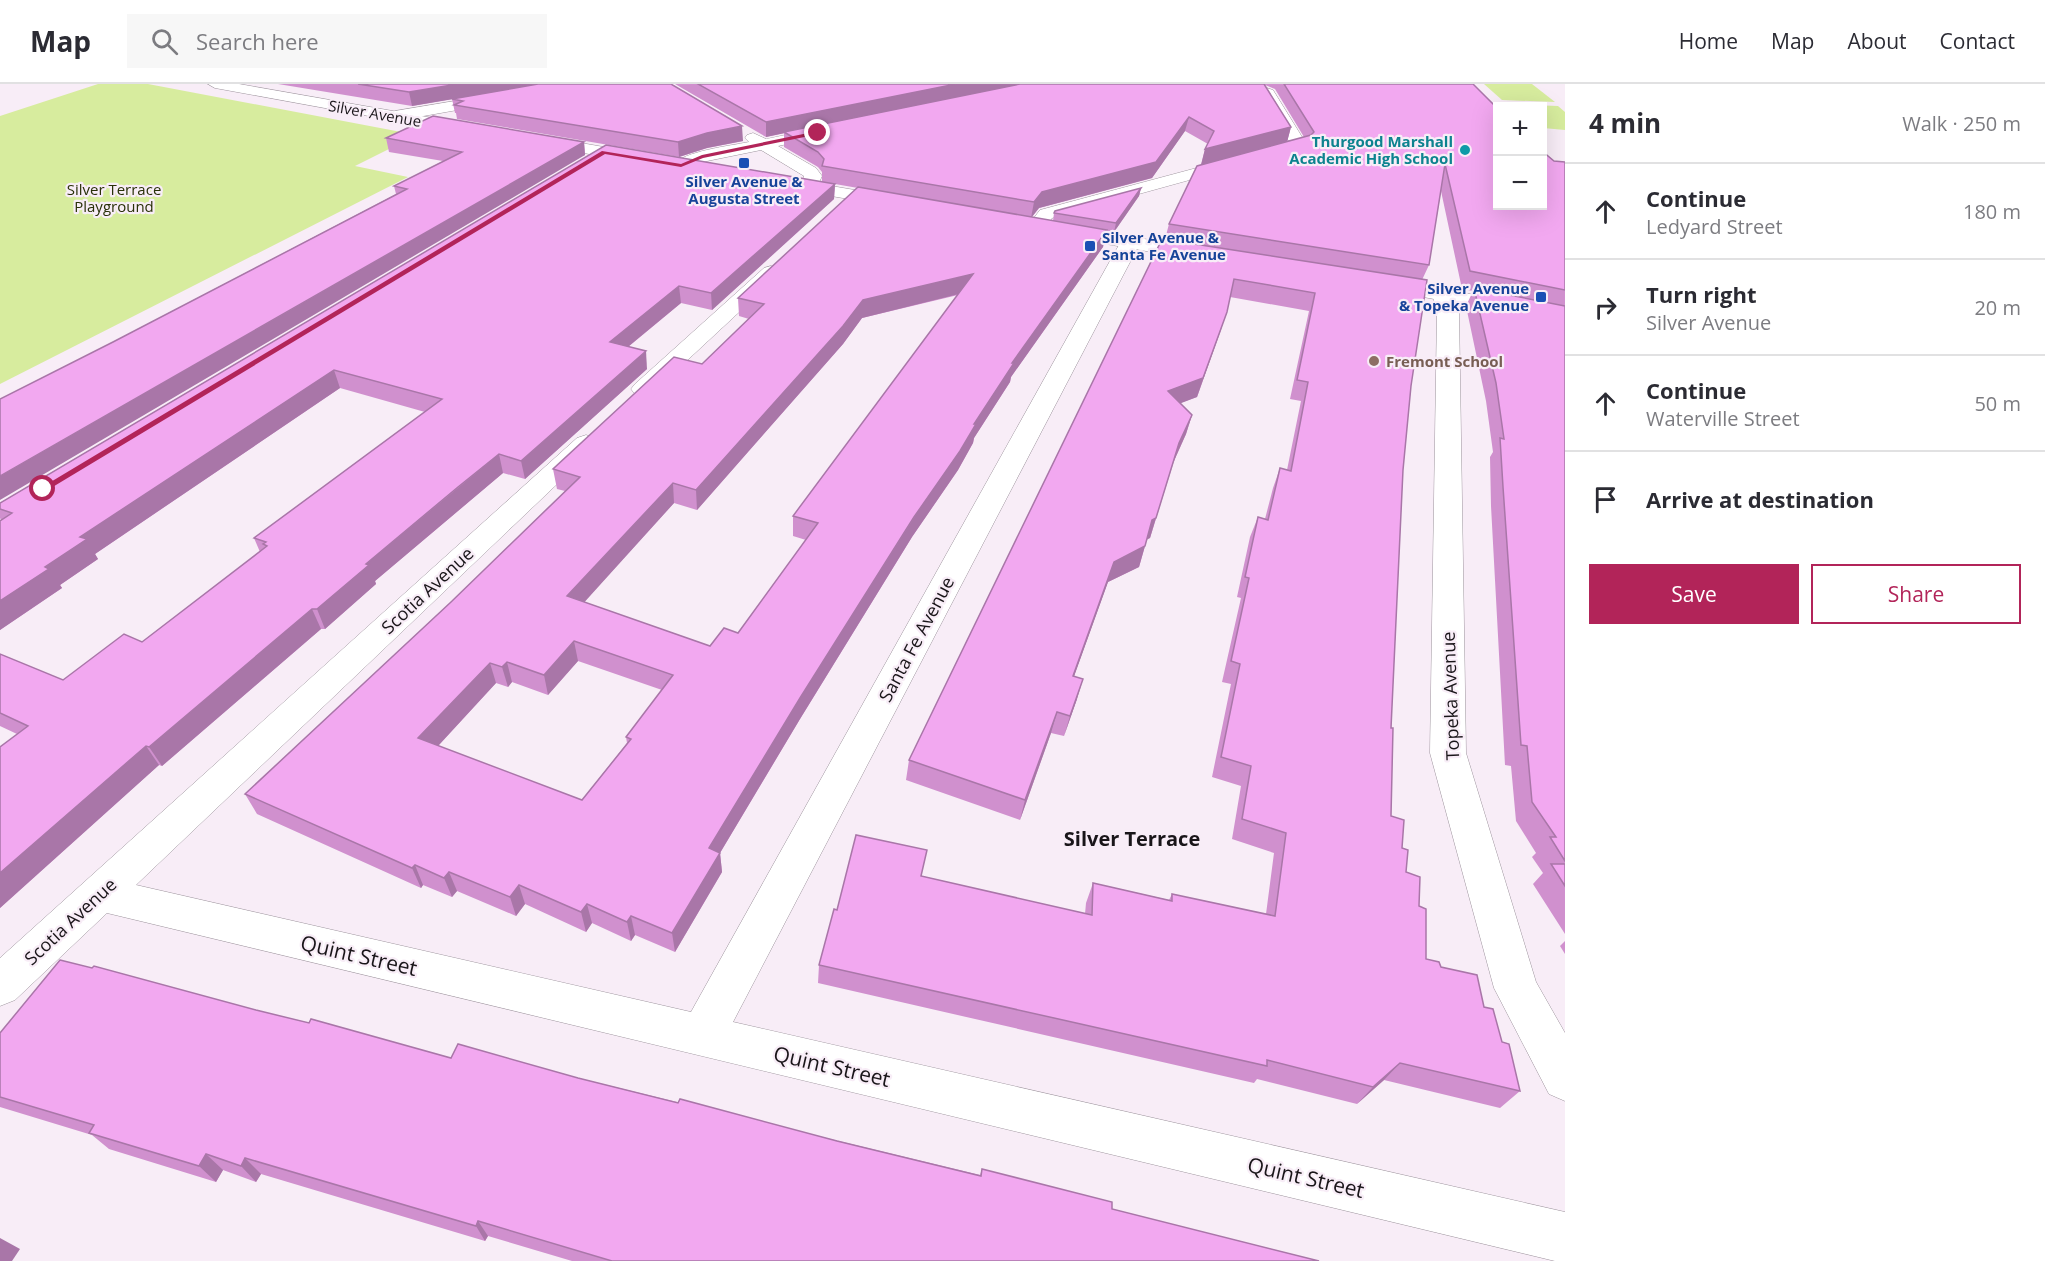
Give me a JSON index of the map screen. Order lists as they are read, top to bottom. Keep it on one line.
{"streets":{"street":["Silver Avenue","Scotia Avenue","Santa Fe Avenue","Topeka Avenue","Quint Street"]},"crossings":[["Scotia Avenue","Quint Street"],["Santa Fe Avenue","Quint Street"]],"districts":["Silver Terrace"],"parks":["Silver Terrace Playground"],"places":{"other":["Thurgood Marshall Academic High School","Fremont School"],"transit":["Silver Avenue & Augusta Street","Silver Avenue & Santa Fe Avenue","Silver Avenue & Topeka Avenue"]},"page":{"header":"Map","search":"Search here","nav":["Home","Map","About","Contact"],"heading":["4 min","Walk · 250 m"],"map_buttons":["+","−"],"list":[["Continue","Ledyard Street","180 m"],["Turn right","Silver Avenue","20 m"],["Continue","Waterville Street","50 m"],"Arrive at destination"],"buttons":["Save","Share"]}}
